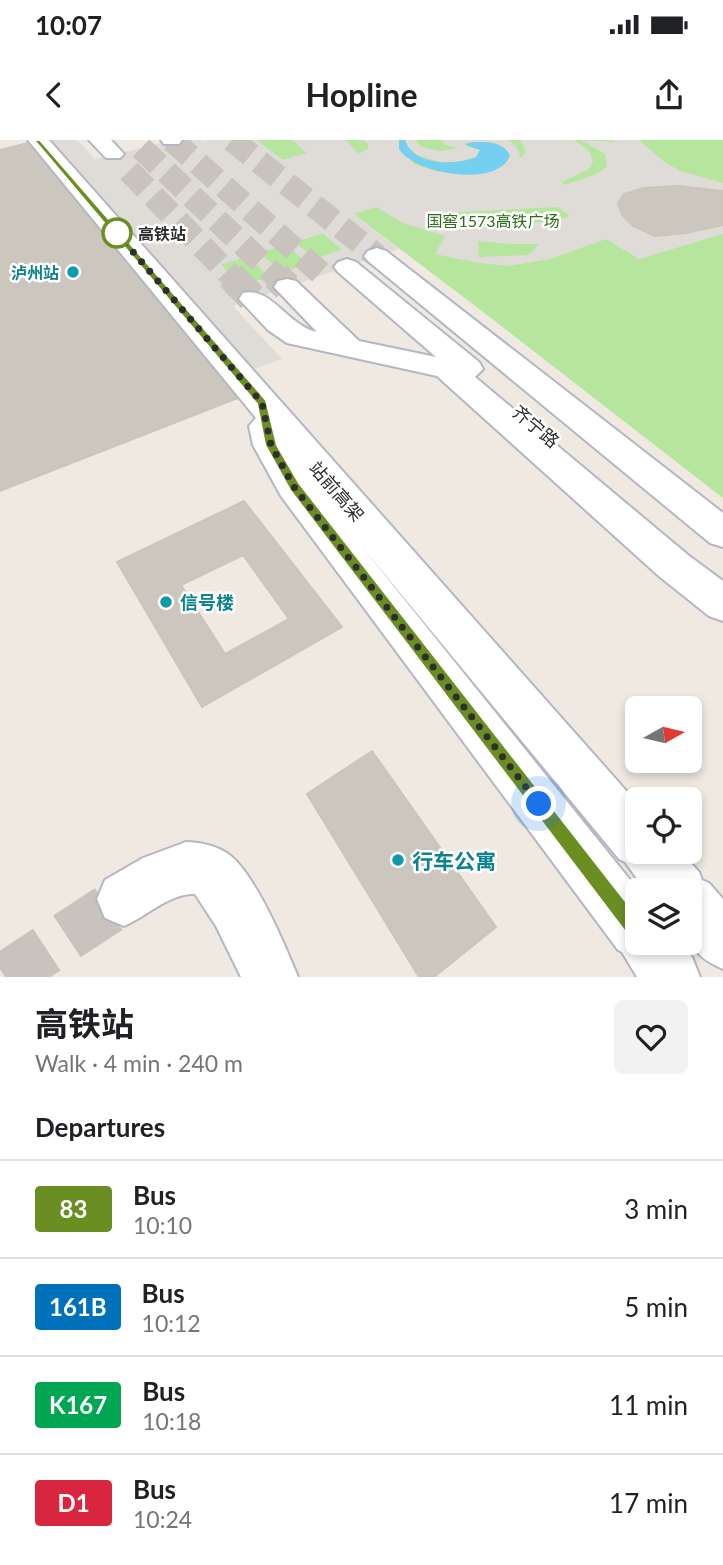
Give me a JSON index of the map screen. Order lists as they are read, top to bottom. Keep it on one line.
{"streets":{"street":["齐宁路","站前高架"]},"parks":["国窖1573高铁广场"],"places":["高铁站","泸州站","信号楼","行车公寓"],"lines":["bus line 83"],"north":"right","page":{"status":"10:07","header":"Hopline","heading":[["高铁站","Walk · 4 min · 240 m"],"Departures"],"list":[{"mark":"83","name":"Bus","note":"10:10","value":"3 min"},{"mark":"161B","name":"Bus","note":"10:12","value":"5 min"},{"mark":"K167","name":"Bus","note":"10:18","value":"11 min"},{"mark":"D1","name":"Bus","note":"10:24","value":"17 min"}]}}
